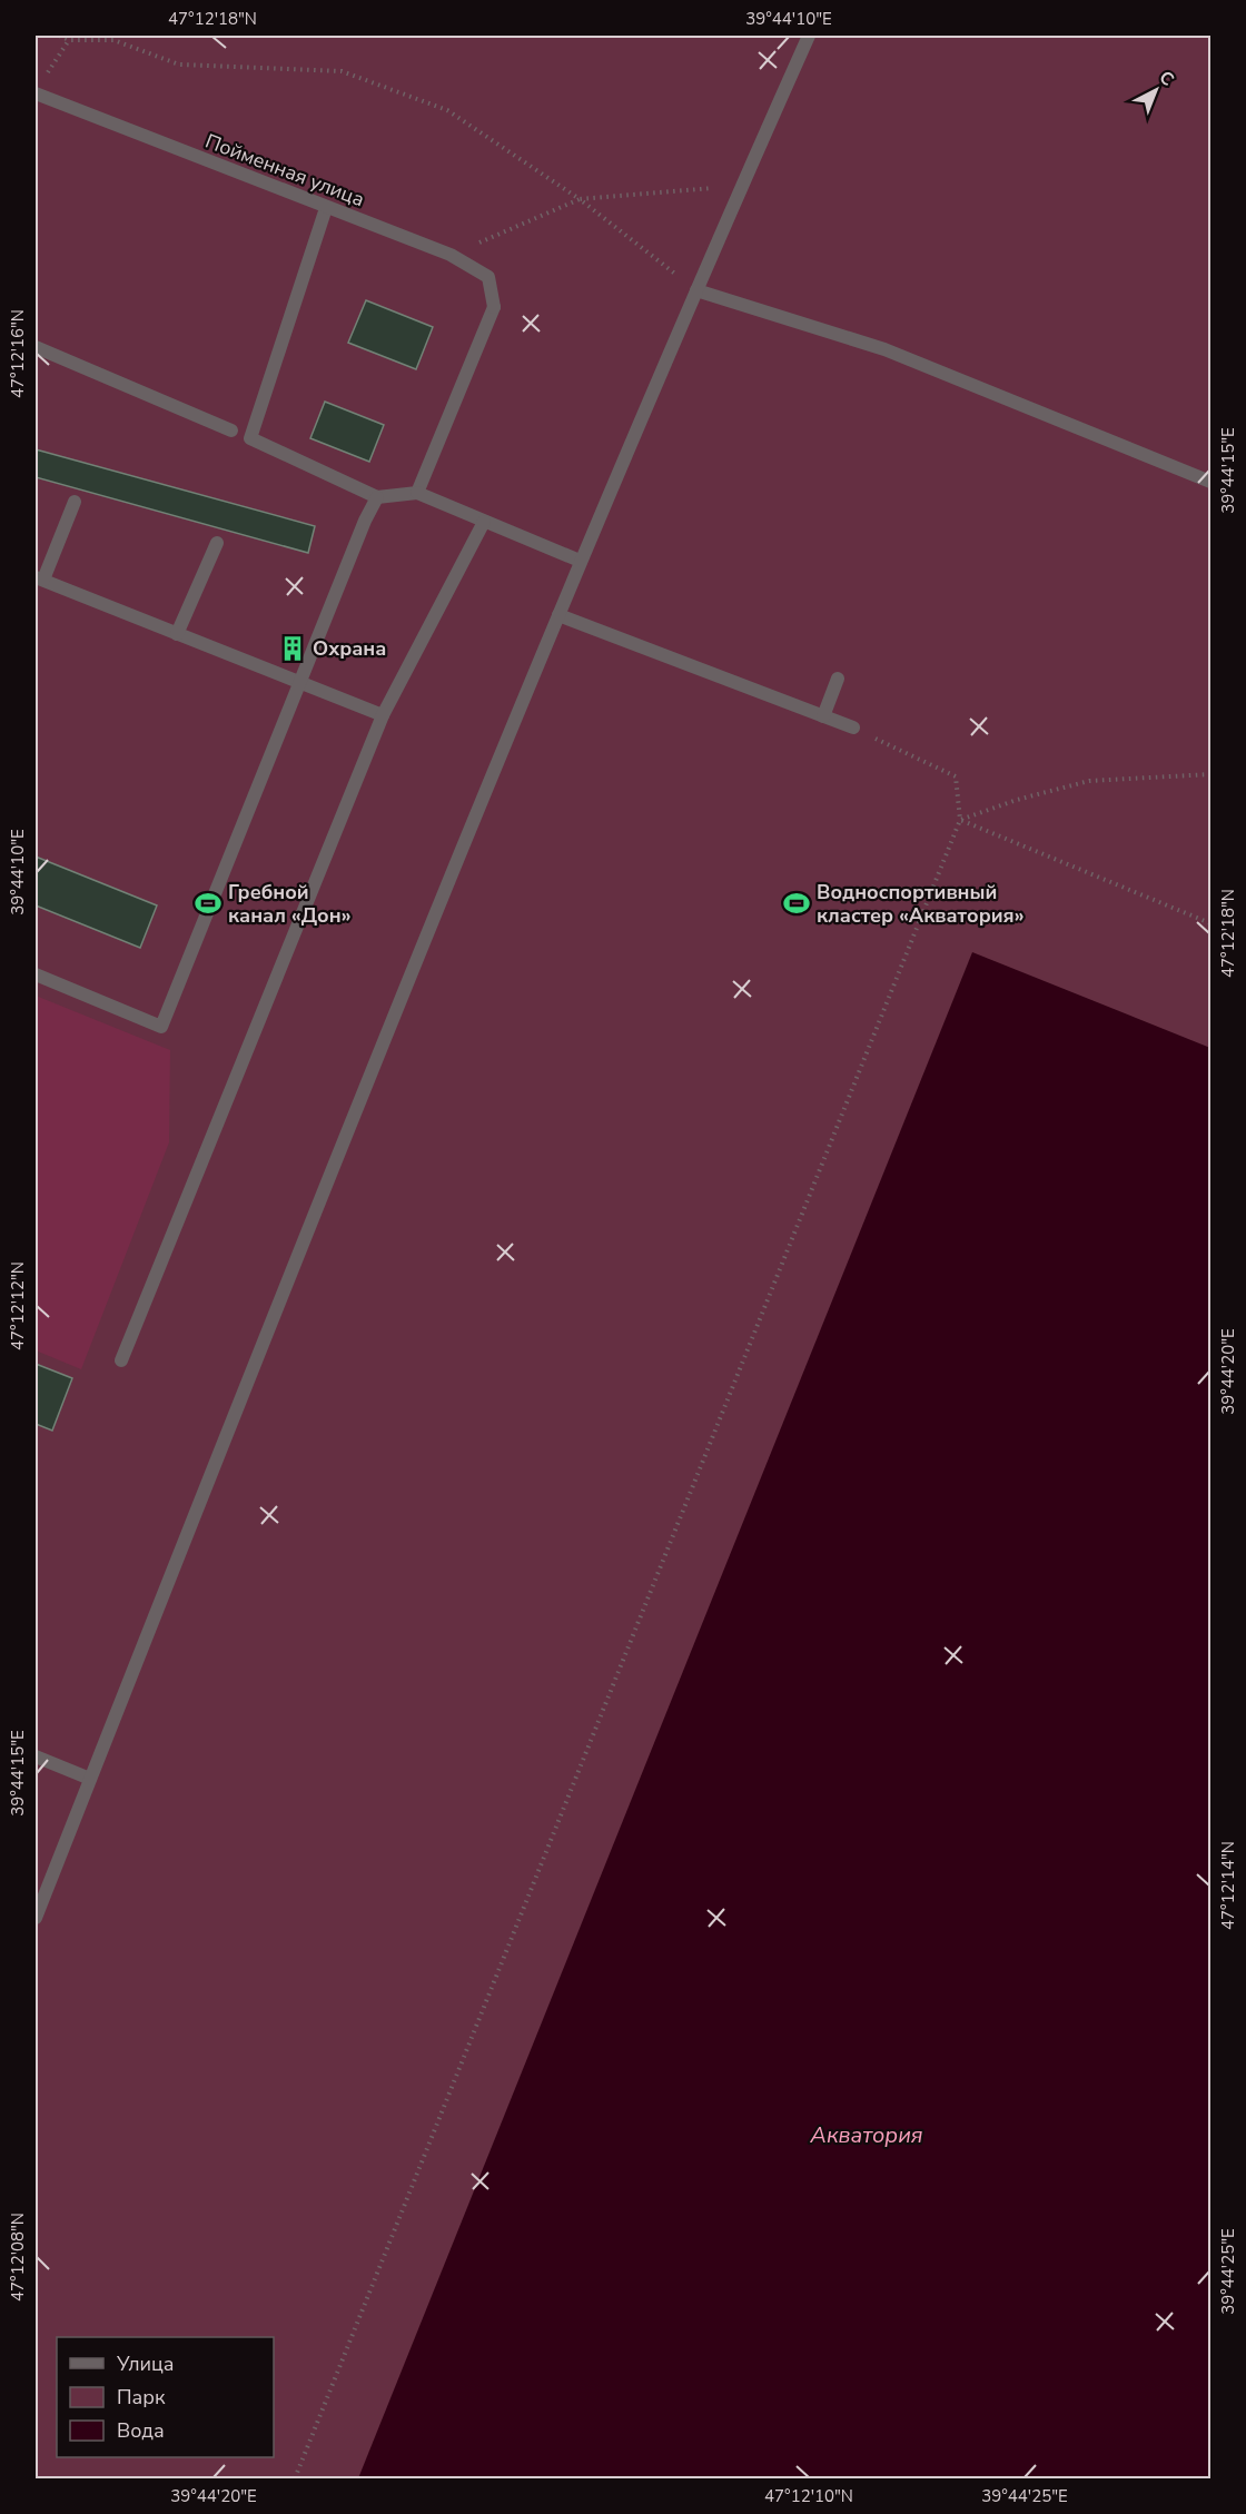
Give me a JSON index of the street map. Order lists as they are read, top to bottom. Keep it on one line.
{"streets":{"street":["Пойменная улица"]},"water":["Акватория"],"places":{"building":["Охрана"],"sports":["Гребной канал «Дон»","Водноспортивный кластер «Акватория»"]},"legend":["Улица","Парк","Вода"],"north":"top right","coordinates":["47°12'18\"N","39°44'10\"E","47°12'16\"N","39°44'15\"E","47°12'12\"N","39°44'20\"E","47°12'14\"N","47°12'08\"N","39°44'25\"E","47°12'10\"N"]}
